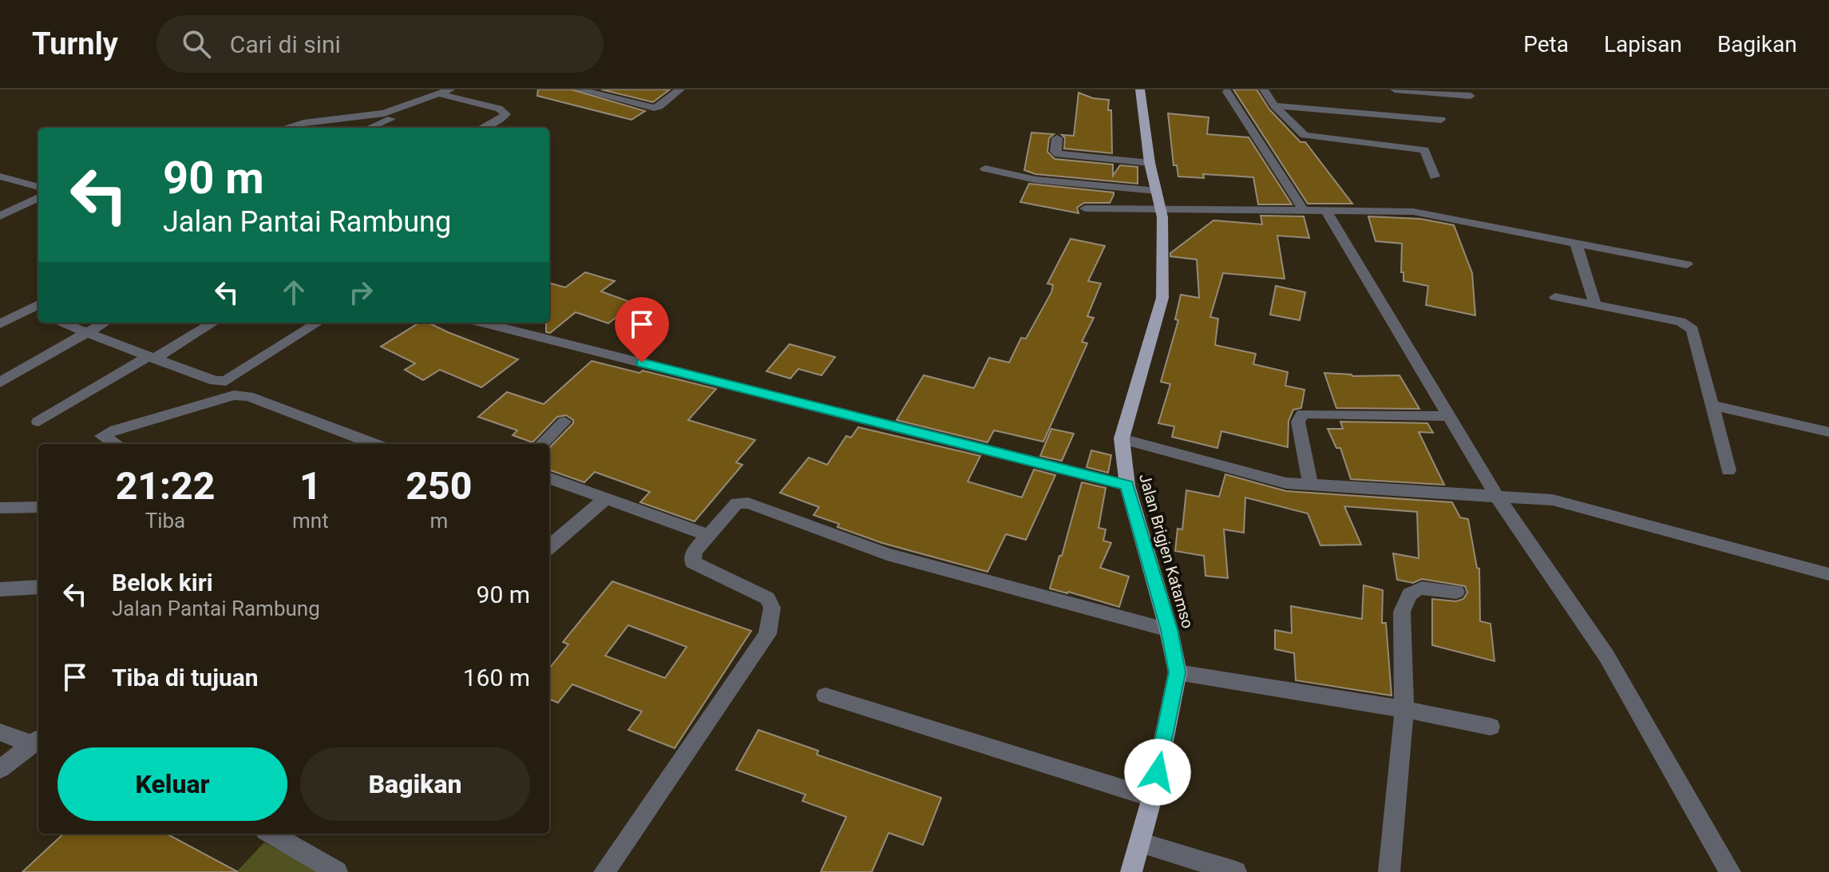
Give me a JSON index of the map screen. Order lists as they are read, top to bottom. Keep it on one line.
{"streets":{"main road":["Jalan Brigjen Katamso"]},"page":{"header":"Turnly","search":"Cari di sini","nav":["Peta","Lapisan","Bagikan"],"turn":["90 m","Jalan Pantai Rambung"],"eta":["21:22","Tiba","1","mnt","250","m"],"list":[{"name":"Belok kiri","note":"Jalan Pantai Rambung","value":"90 m"},{"name":"Tiba di tujuan","value":"160 m"}],"buttons":["Keluar","Bagikan"]}}
